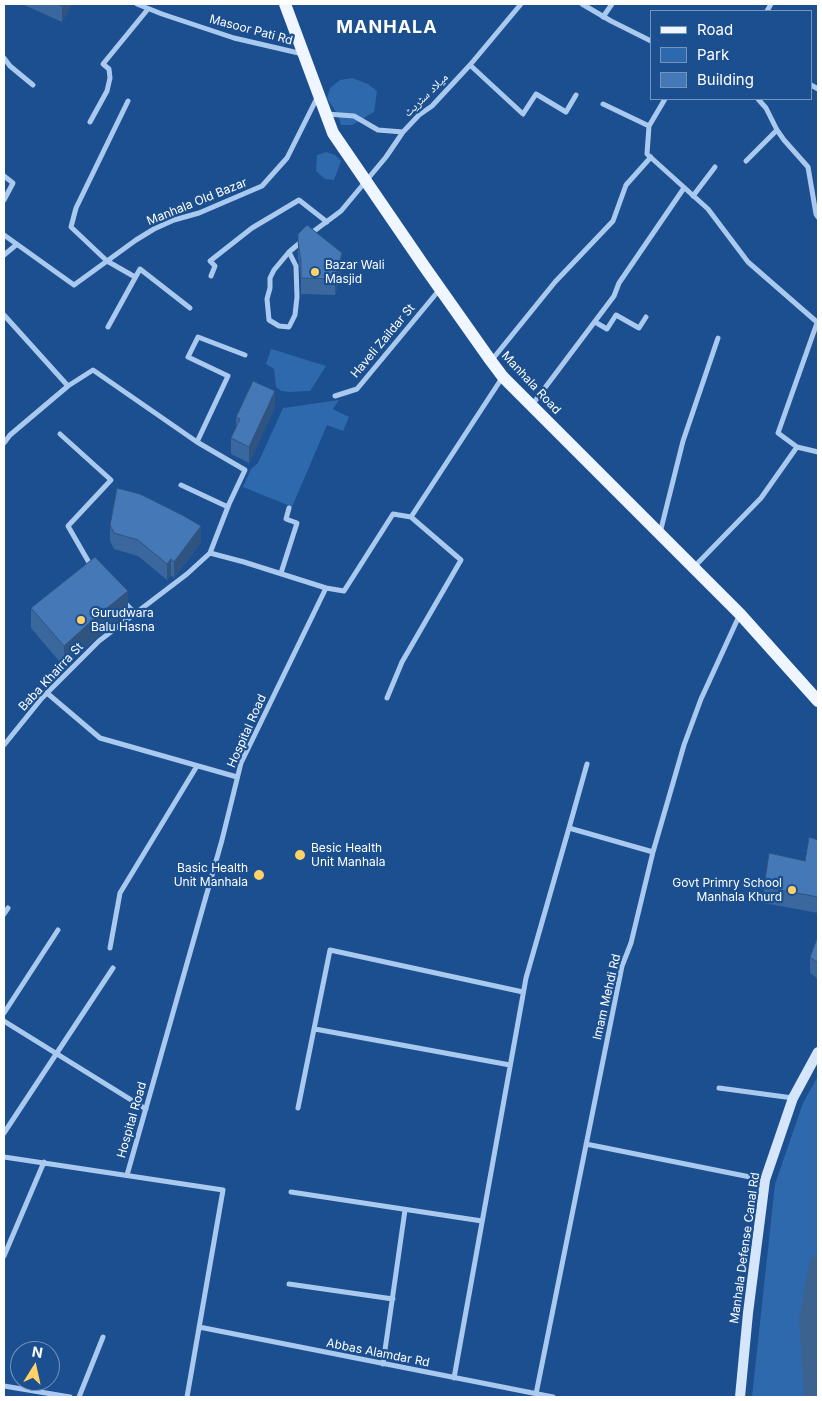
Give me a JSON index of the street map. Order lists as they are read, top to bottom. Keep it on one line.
{"streets":{"main road":["Manhala Road"],"street":["Masoor Pati Rd","میلاد سٹریٹ","Manhala Old Bazar","Haveli Zaildar St","Baba Khairra St","Hospital Road","Imam Mehdi Rd","Manhala Defense Canal Rd","Abbas Alamdar Rd"]},"crossings":[["Masoor Pati Rd","Manhala Road"],["میلاد سٹریٹ","Manhala Road"],["Manhala Old Bazar","Manhala Road"],["Haveli Zaildar St","Manhala Road"],["Manhala Road","Imam Mehdi Rd"],["Imam Mehdi Rd","Abbas Alamdar Rd"]],"districts":["MANHALA"],"places":["Bazar Wali Masjid","Gurudwara Balu Hasna","Besic Health Unit Manhala","Basic Health Unit Manhala","Govt Primry School Manhala Khurd"],"legend":["Road","Park","Building"],"north":"top"}
